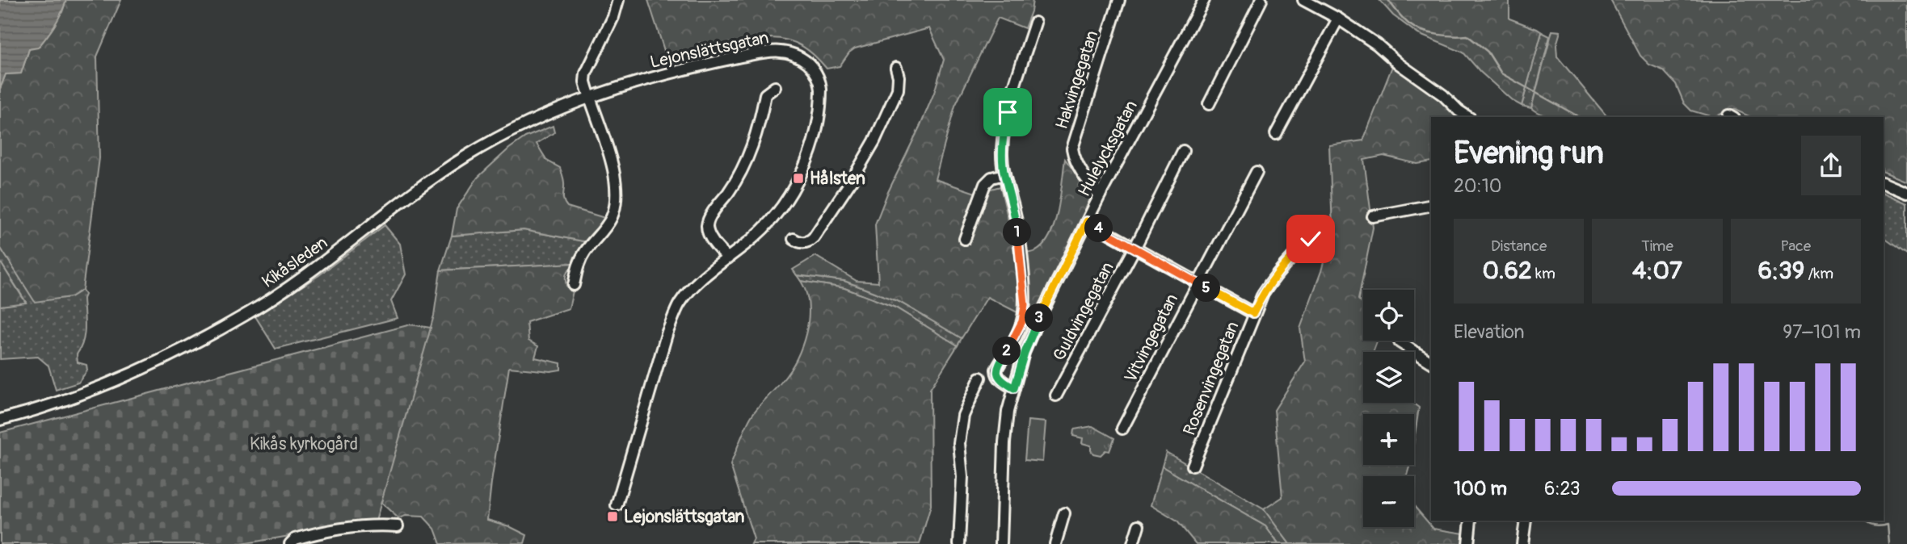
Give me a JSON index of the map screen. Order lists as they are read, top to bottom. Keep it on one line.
{"streets":{"street":["Lejonslättsgatan","Hakvingegatan","Hulelycksgatan","Kikåsleden","Guldvingegatan","Vitvingegatan","Rosenvingegatan"]},"crossings":[["Lejonslättsgatan","Kikåsleden"],["Hakvingegatan","Hulelycksgatan"]],"parks":["Kikås kyrkogård"],"places":{"transit":["Hålsten","Lejonslättsgatan"]},"page":{"heading":["Evening run","20:10"],"stats":[["Distance","0.62 km"],["Time","4:07"],["Pace","6:39 /km"]],"pins":["4","1","5","3","2"],"map_buttons":["+","−"],"chart":["Elevation","97–101 m"],"list":[{"name":"100 m","note":"6:23"}]}}
